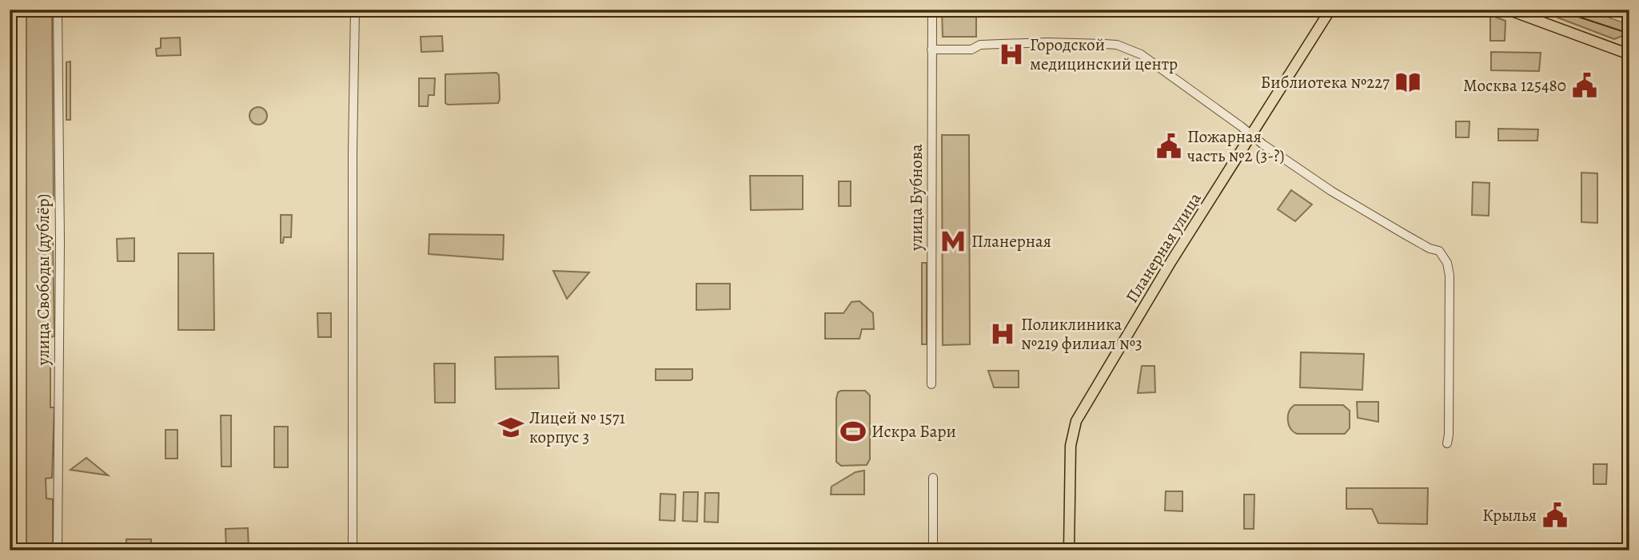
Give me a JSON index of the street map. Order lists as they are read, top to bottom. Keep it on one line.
{"streets":{"main road":["Планерная улица"],"street":["улица Бубнова","улица Свободы (дублёр)"]},"places":{"hospital":["Городской медицинский центр","Поликлиника №219 филиал №3"],"library":["Библиотека №227"],"public building":["Москва 125480","Пожарная часть №2 (3-?)","Крылья"],"metro station":["Планерная"],"school or university":["Лицей № 1571 корпус 3"],"sports":["Искра Бари"]}}
